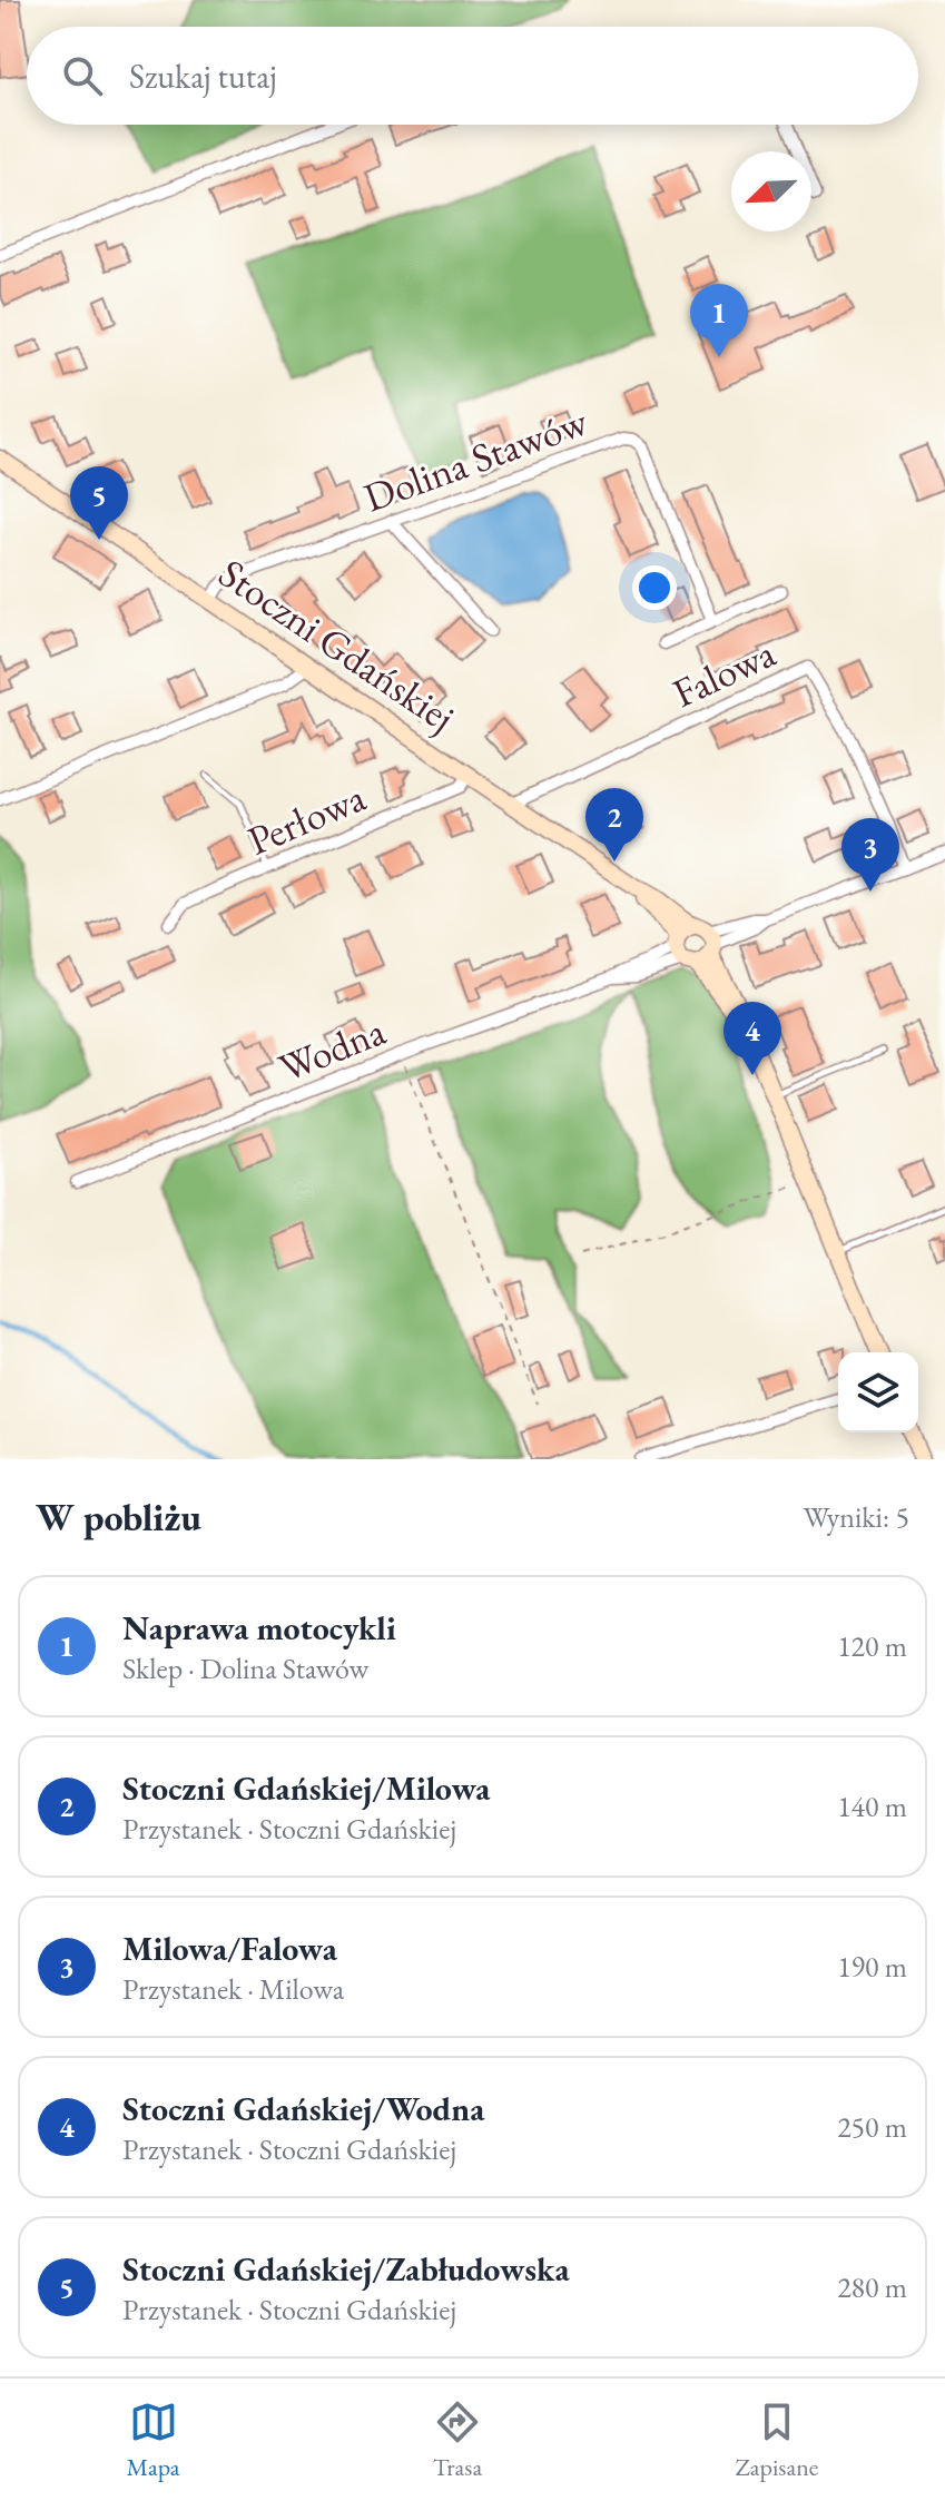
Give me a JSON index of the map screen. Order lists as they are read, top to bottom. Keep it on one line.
{"streets":{"street":["Dolina Stawów","Stoczni Gdańskiej","Falowa","Perłowa","Wodna"]},"crossings":[["Dolina Stawów","Stoczni Gdańskiej"],["Stoczni Gdańskiej","Falowa"],["Stoczni Gdańskiej","Perłowa"],["Stoczni Gdańskiej","Wodna"]],"north":"bottom left","page":{"search":"Szukaj tutaj","pins":["1","5","2","3","4"],"heading":["W pobliżu","Wyniki: 5"],"list":[{"mark":"1","name":"Naprawa motocykli","note":"Sklep · Dolina Stawów","value":"120 m"},{"mark":"2","name":"Stoczni Gdańskiej/Milowa","note":"Przystanek · Stoczni Gdańskiej","value":"140 m"},{"mark":"3","name":"Milowa/Falowa","note":"Przystanek · Milowa","value":"190 m"},{"mark":"4","name":"Stoczni Gdańskiej/Wodna","note":"Przystanek · Stoczni Gdańskiej","value":"250 m"},{"mark":"5","name":"Stoczni Gdańskiej/Zabłudowska","note":"Przystanek · Stoczni Gdańskiej","value":"280 m"}],"nav":["Mapa","Trasa","Zapisane"]}}
